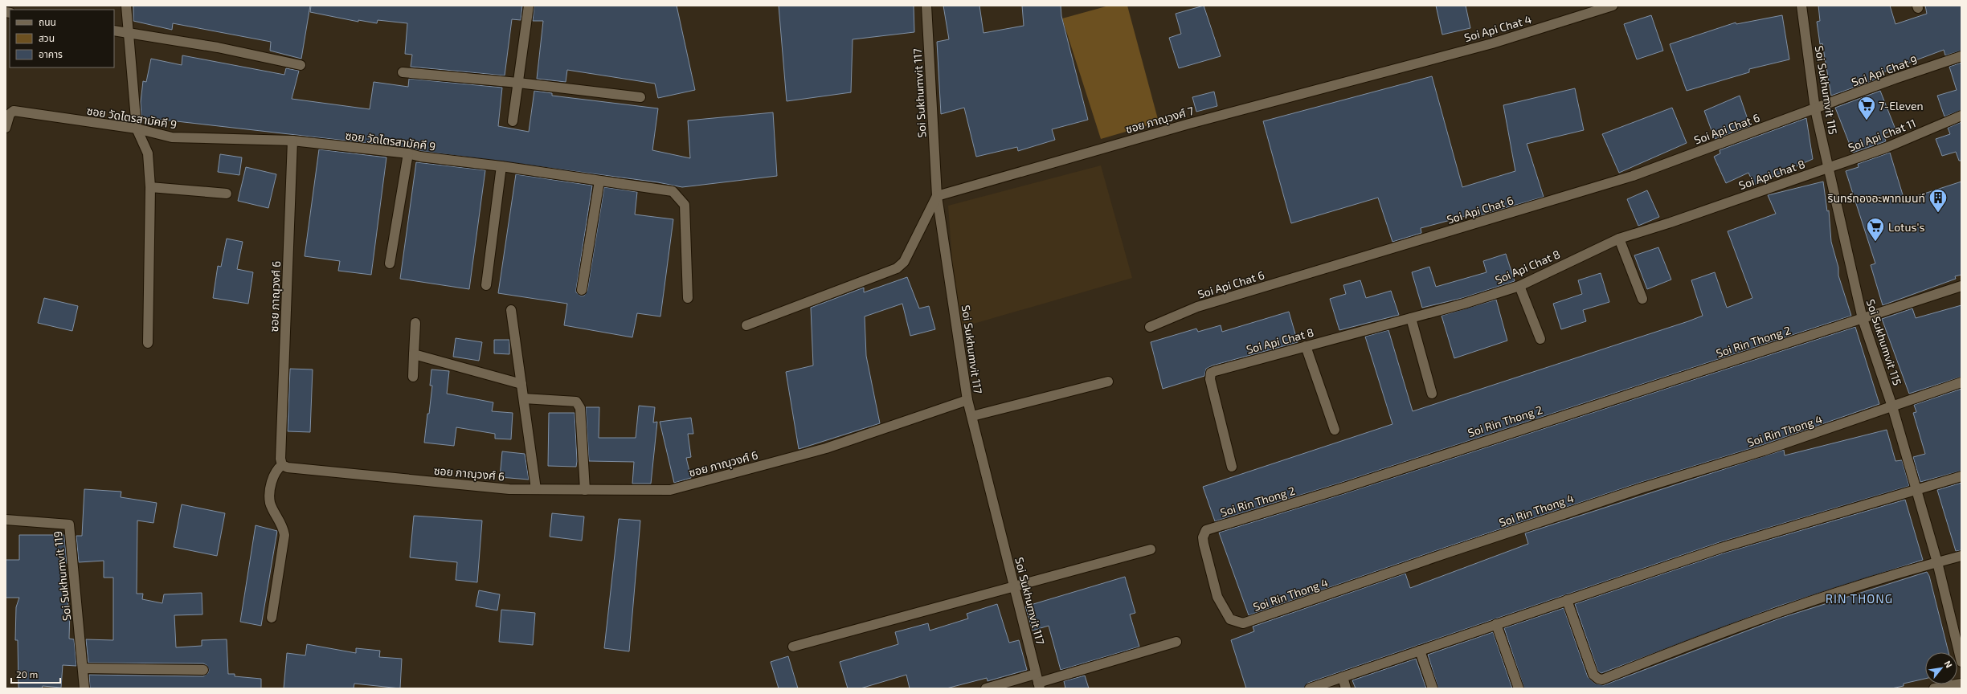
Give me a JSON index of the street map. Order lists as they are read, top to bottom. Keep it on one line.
{"streets":{"street":["Soi Api Chat 4","Soi Api Chat 9","Soi Sukhumvit 115","Soi Sukhumvit 117","ซอย วัดไตรสามัคคี 9","ซอย ภาณุวงศ์ 7","Soi Api Chat 6","Soi Api Chat 11","Soi Api Chat 8","ซอย ภาณุวงศ์ 6","Soi Rin Thong 2","Soi Rin Thong 4","Soi Sukhumvit 119"]},"crossings":[["Soi Api Chat 4","ซอย ภาณุวงศ์ 7"],["Soi Api Chat 9","Soi Sukhumvit 115"],["Soi Api Chat 9","Soi Api Chat 6"],["Soi Sukhumvit 115","Soi Api Chat 6"],["Soi Sukhumvit 115","Soi Api Chat 11"],["Soi Sukhumvit 115","Soi Api Chat 8"],["Soi Sukhumvit 115","Soi Rin Thong 2"],["Soi Sukhumvit 115","Soi Rin Thong 4"],["Soi Sukhumvit 117","ซอย ภาณุวงศ์ 7"],["Soi Sukhumvit 117","ซอย ภาณุวงศ์ 6"],["ซอย วัดไตรสามัคคี 9","ซอย ภาณุวงศ์ 6"],["Soi Api Chat 11","Soi Api Chat 8"],["Soi Rin Thong 2","Soi Rin Thong 4"]],"districts":["RIN THONG"],"places":{"supermarket":["7-Eleven","Lotus's"],"building":["รินทร์ทองอะพาทเมนท์"]},"legend":["ถนน","สวน","อาคาร"],"scale_bar":"20 m","north":"top right"}
